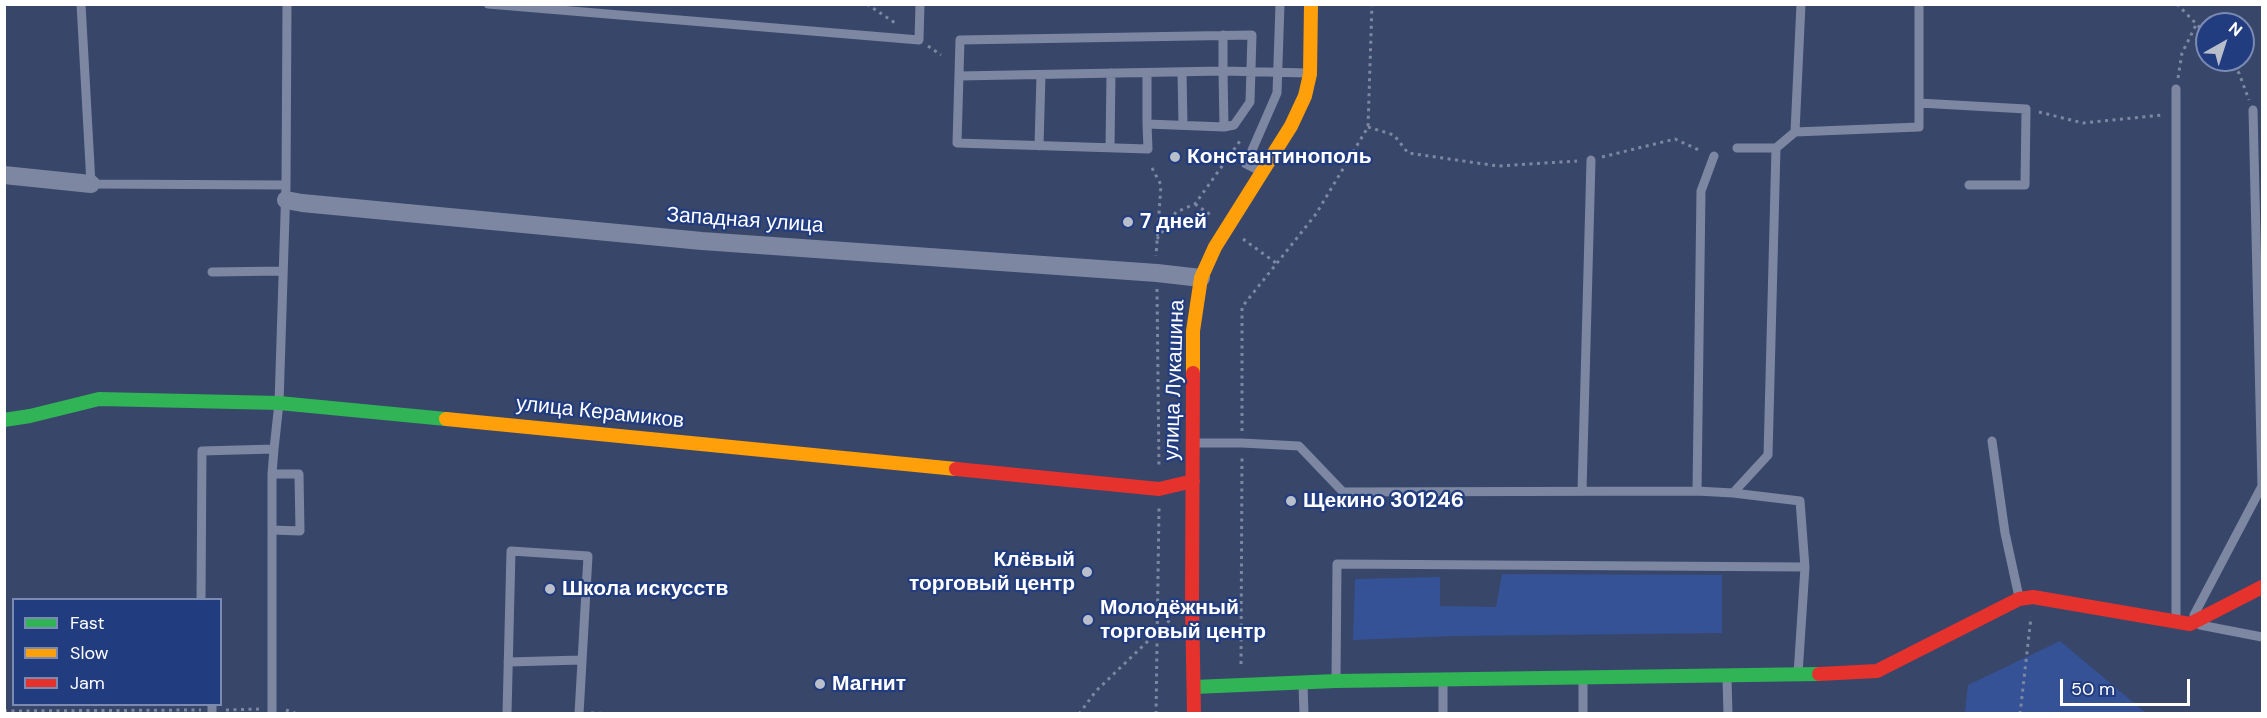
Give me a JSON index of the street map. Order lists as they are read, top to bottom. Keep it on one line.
{"streets":{"street":["Западная улица","улица Лукашина","улица Керамиков"]},"crossings":[["Западная улица","улица Лукашина"],["улица Лукашина","улица Керамиков"]],"places":["Константинополь","7 дней","Щекино 301246","Клёвый торговый центр","Школа искусств","Молодёжный торговый центр","Магнит"],"legend":["Fast","Slow","Jam"],"scale_bar":"50 m","north":"top right"}
